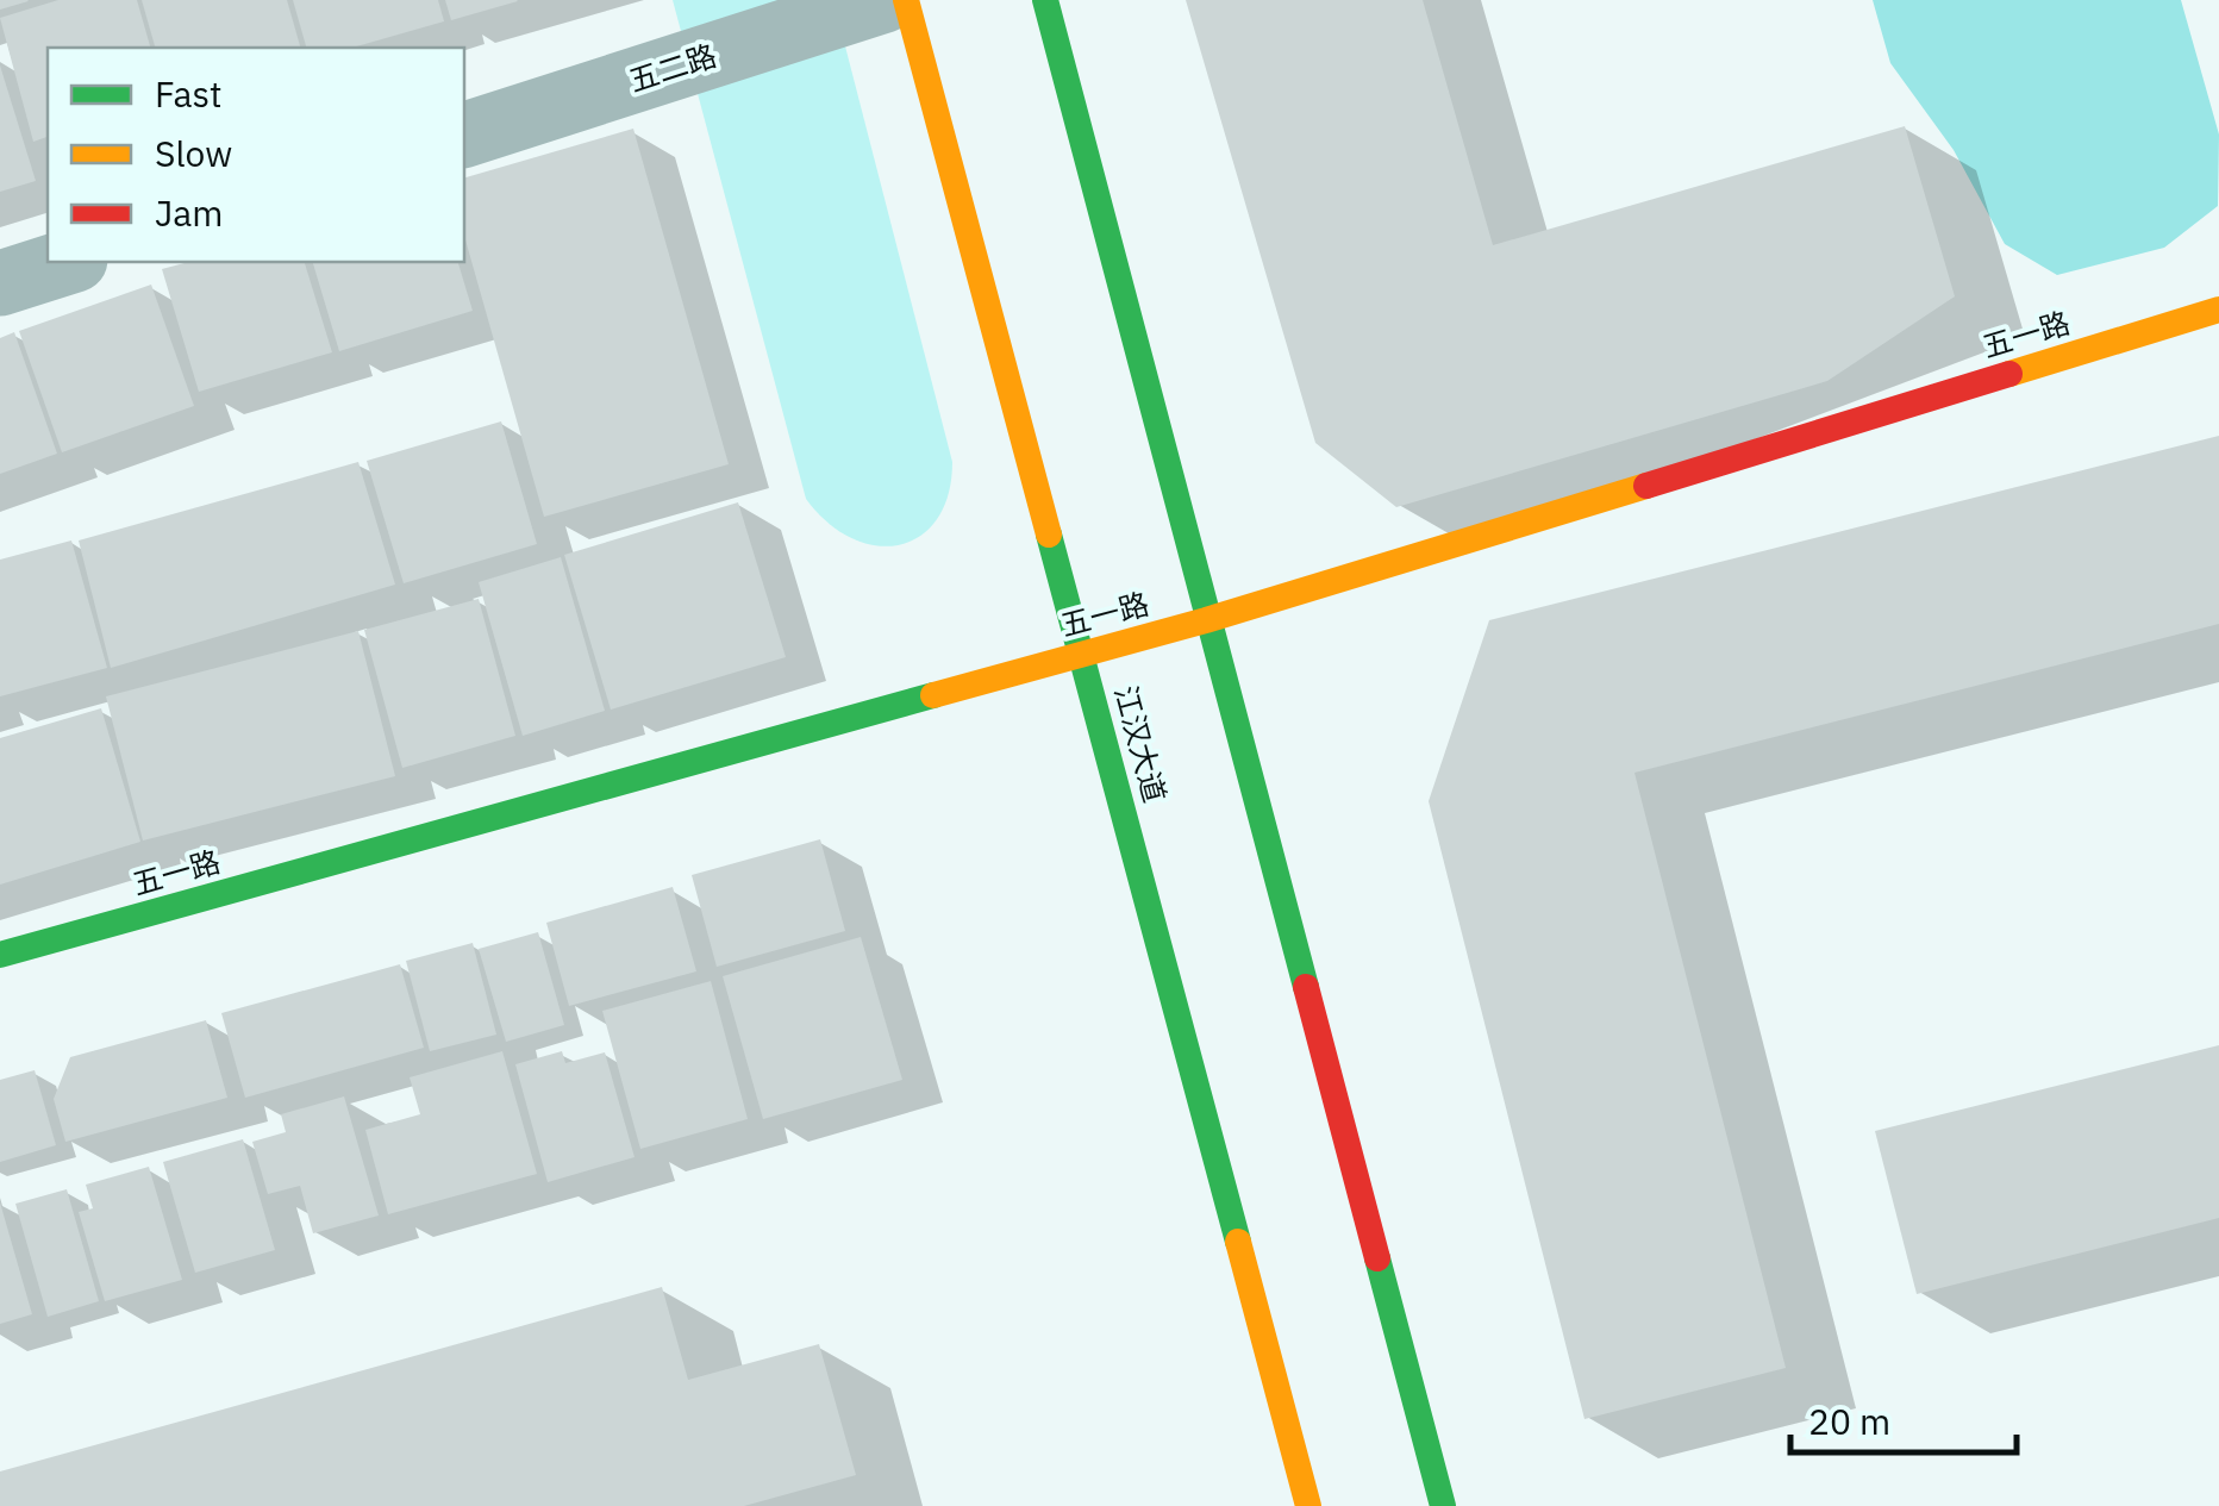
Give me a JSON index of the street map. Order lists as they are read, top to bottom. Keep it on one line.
{"streets":{"main road":["五一路","江汉大道"],"street":["五二路"]},"crossings":[["五一路","江汉大道"]],"legend":["Fast","Slow","Jam"],"scale_bar":"20 m"}
